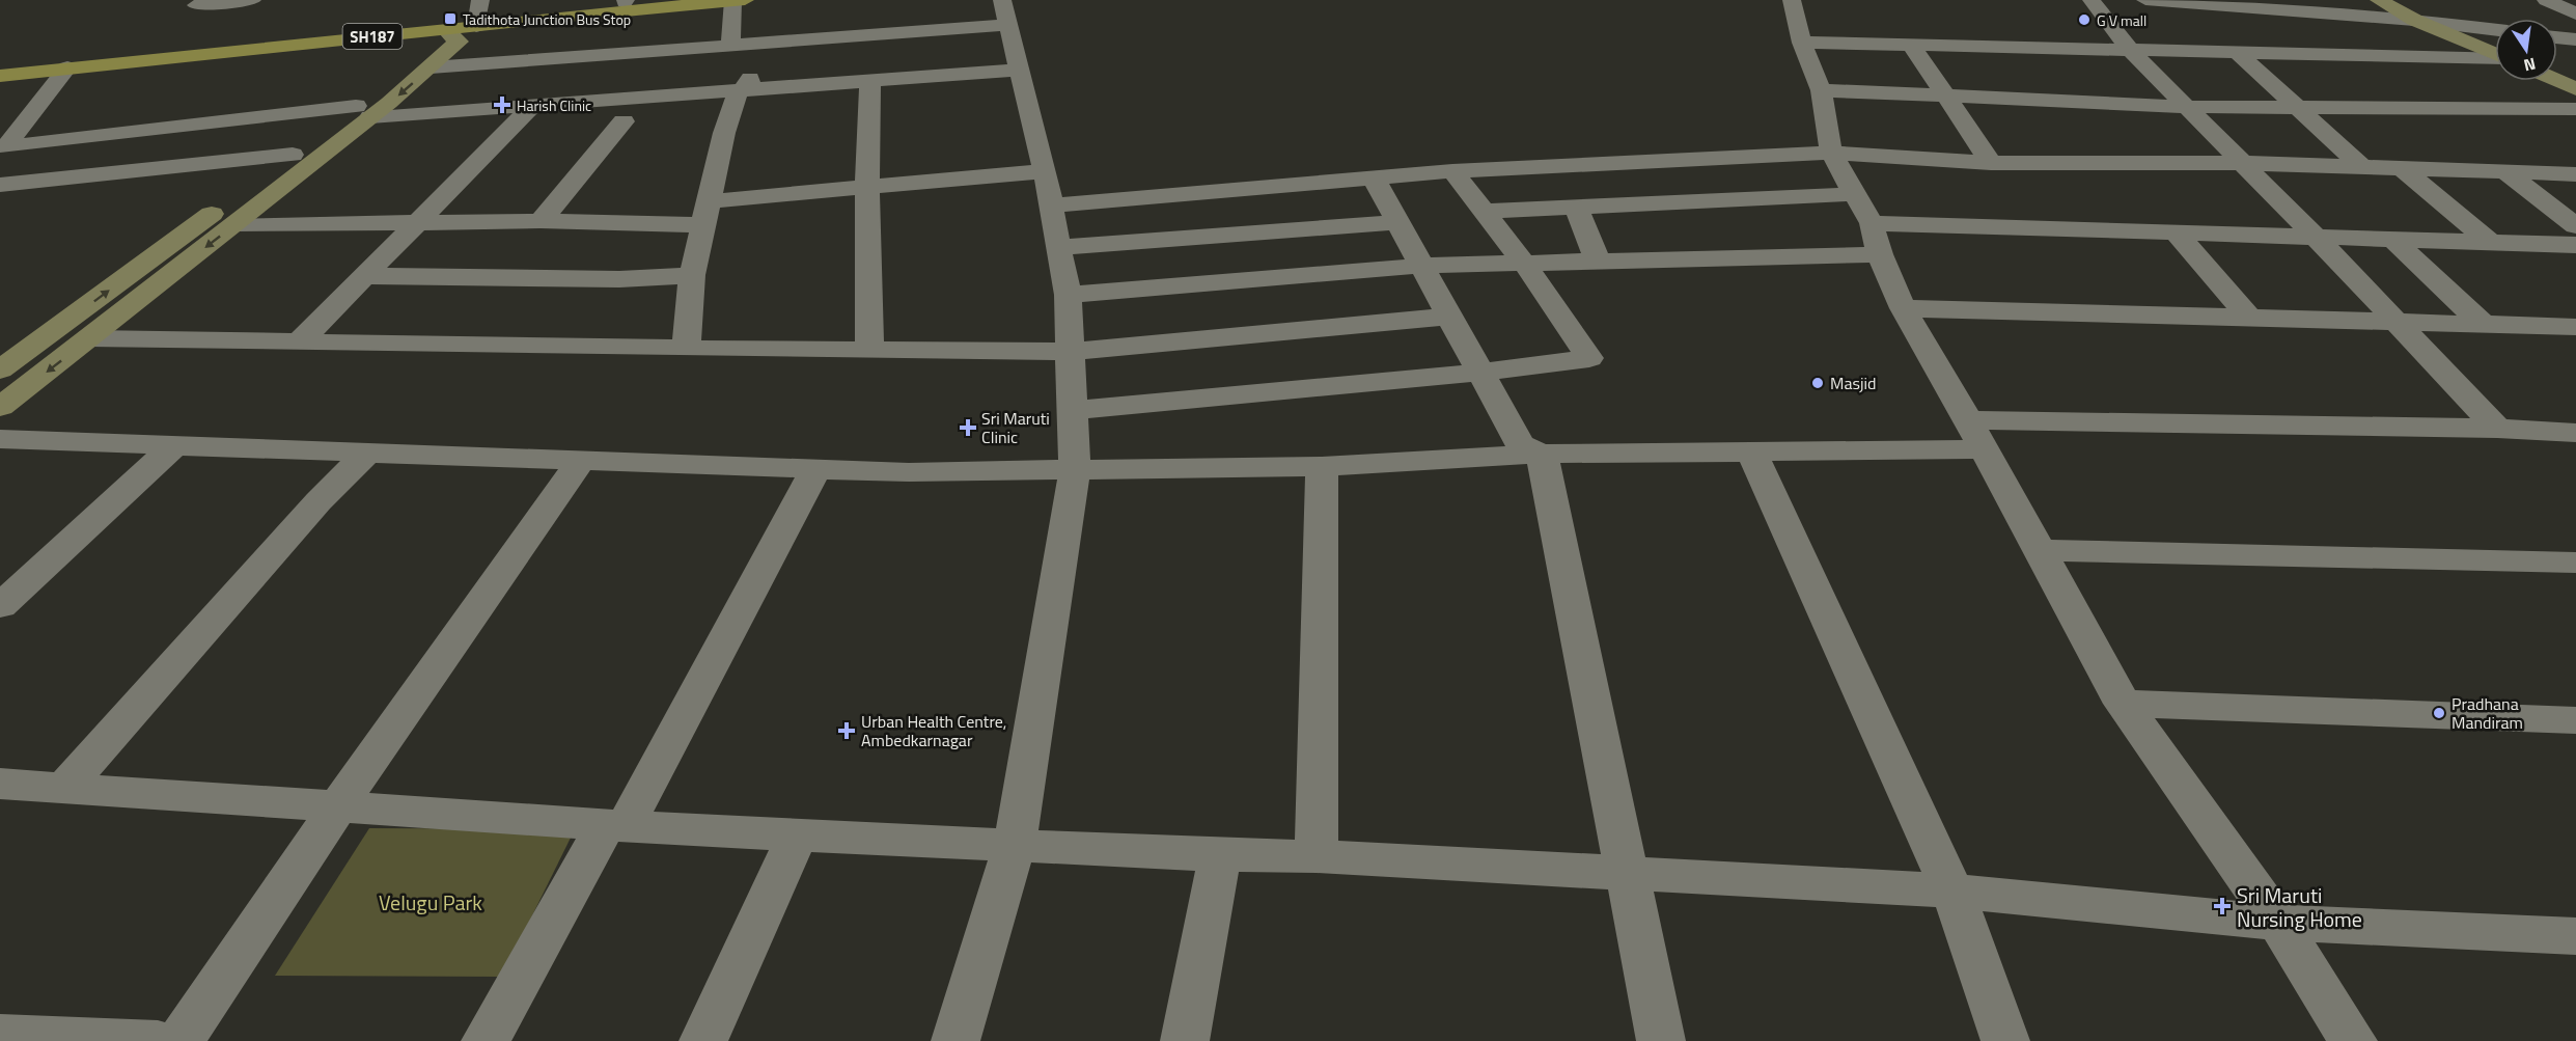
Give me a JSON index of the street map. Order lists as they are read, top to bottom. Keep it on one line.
{"streets":{"main road":["SH187"]},"parks":["Velugu Park"],"places":{"transit":["Tadithota Junction Bus Stop"],"other":["G V mall","Masjid","Pradhana Mandiram"],"health":["Harish Clinic","Sri Maruti Clinic","Urban Health Centre, Ambedkarnagar","Sri Maruti Nursing Home"]},"north":"bottom"}
